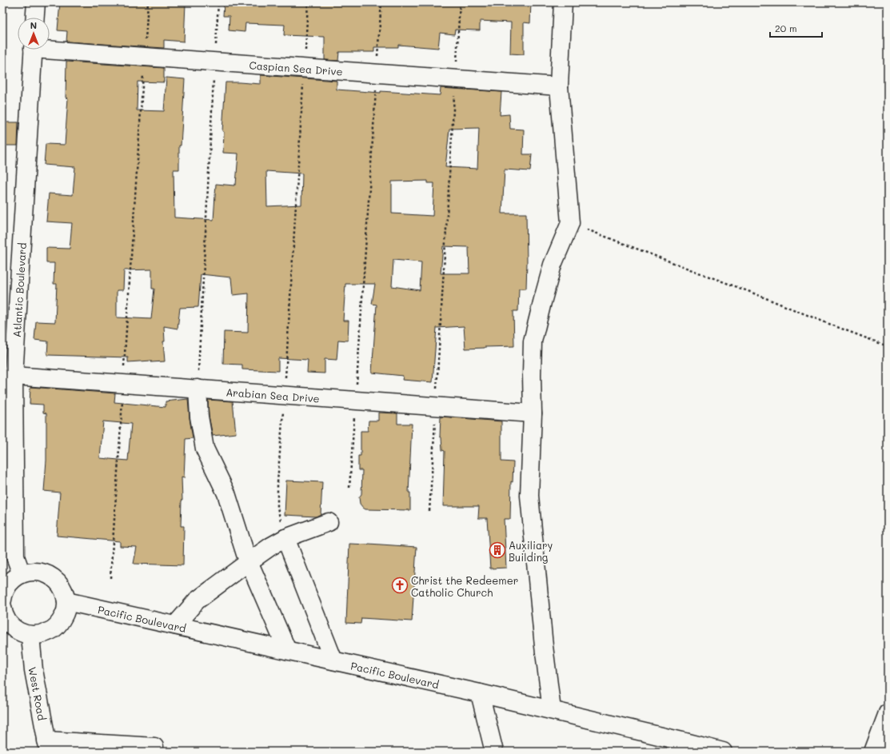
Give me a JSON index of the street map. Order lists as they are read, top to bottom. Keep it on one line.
{"streets":{"street":["Caspian Sea Drive","Atlantic Boulevard","Arabian Sea Drive","Pacific Boulevard","West Road"]},"crossings":[["Atlantic Boulevard","Arabian Sea Drive"]],"places":{"building":["Auxiliary Building"],"church":["Christ the Redeemer Catholic Church"]},"scale_bar":"20 m","north":"top"}
